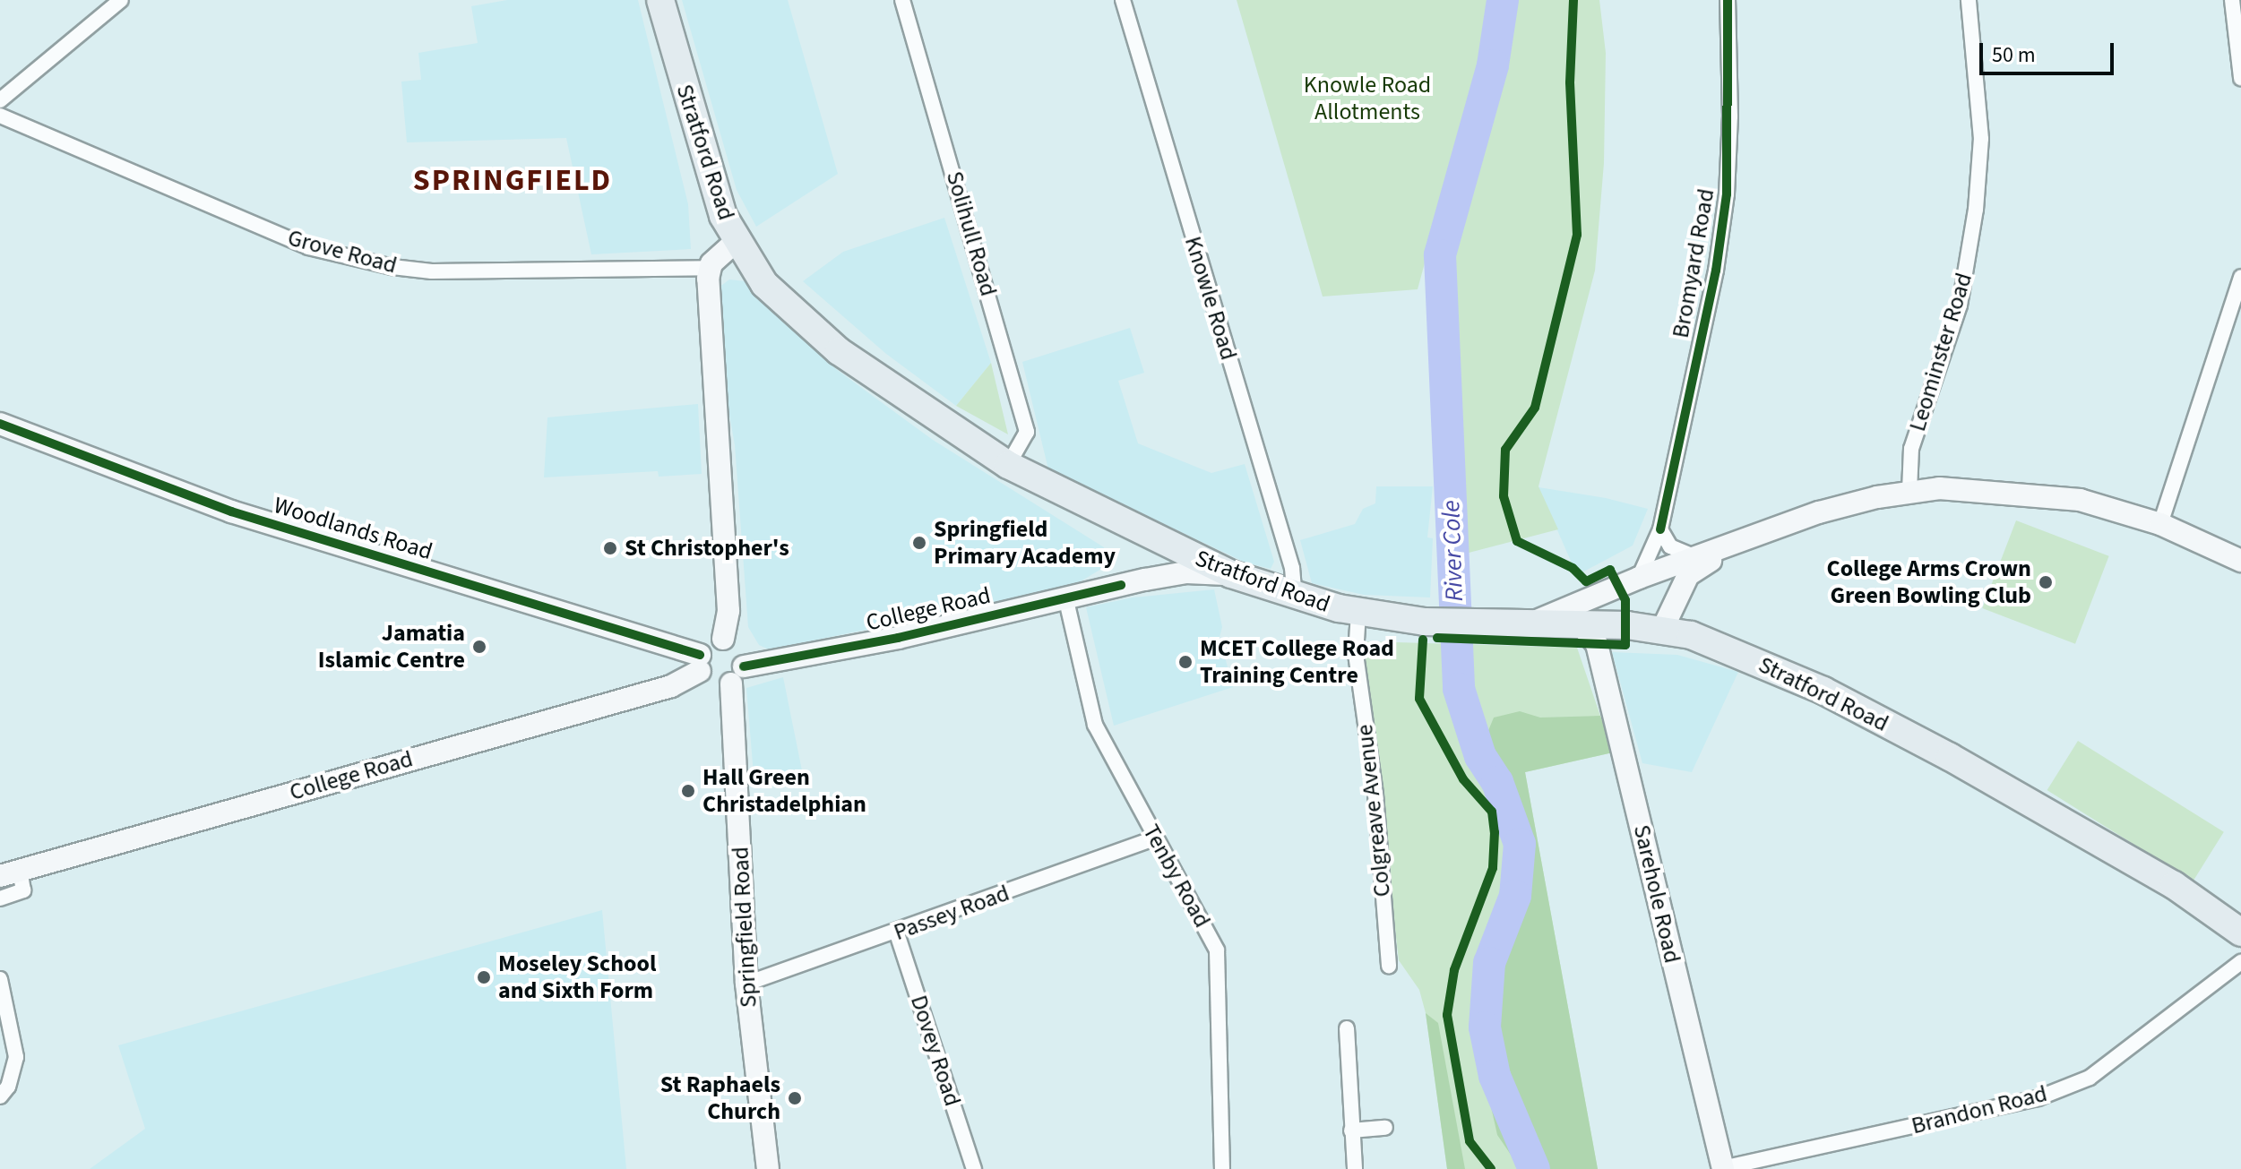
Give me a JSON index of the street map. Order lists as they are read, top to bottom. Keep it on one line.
{"streets":{"highway":["Stratford Road"],"main road":["Woodlands Road","College Road","Sarehole Road","Springfield Road"],"street":["Solihull Road","Grove Road","Bromyard Road","Knowle Road","Leominster Road","Colgreave Avenue","Tenby Road","Passey Road","Dovey Road","Brandon Road"]},"crossings":[["Stratford Road","Solihull Road"],["Stratford Road","Knowle Road"],["Stratford Road","College Road"],["Stratford Road","Colgreave Avenue"],["Stratford Road","Sarehole Road"],["Woodlands Road","College Road"],["Woodlands Road","Springfield Road"],["College Road","Tenby Road"],["College Road","Springfield Road"],["Tenby Road","Passey Road"],["Sarehole Road","Brandon Road"],["Passey Road","Springfield Road"],["Passey Road","Dovey Road"]],"districts":["SPRINGFIELD"],"water":["River Cole"],"parks":["Knowle Road Allotments"],"places":["Springfield Primary Academy","St Christopher's","College Arms Crown Green Bowling Club","Jamatia Islamic Centre","MCET College Road Training Centre","Hall Green Christadelphian","Moseley School and Sixth Form","St Raphaels Church"],"scale_bar":"50 m"}
